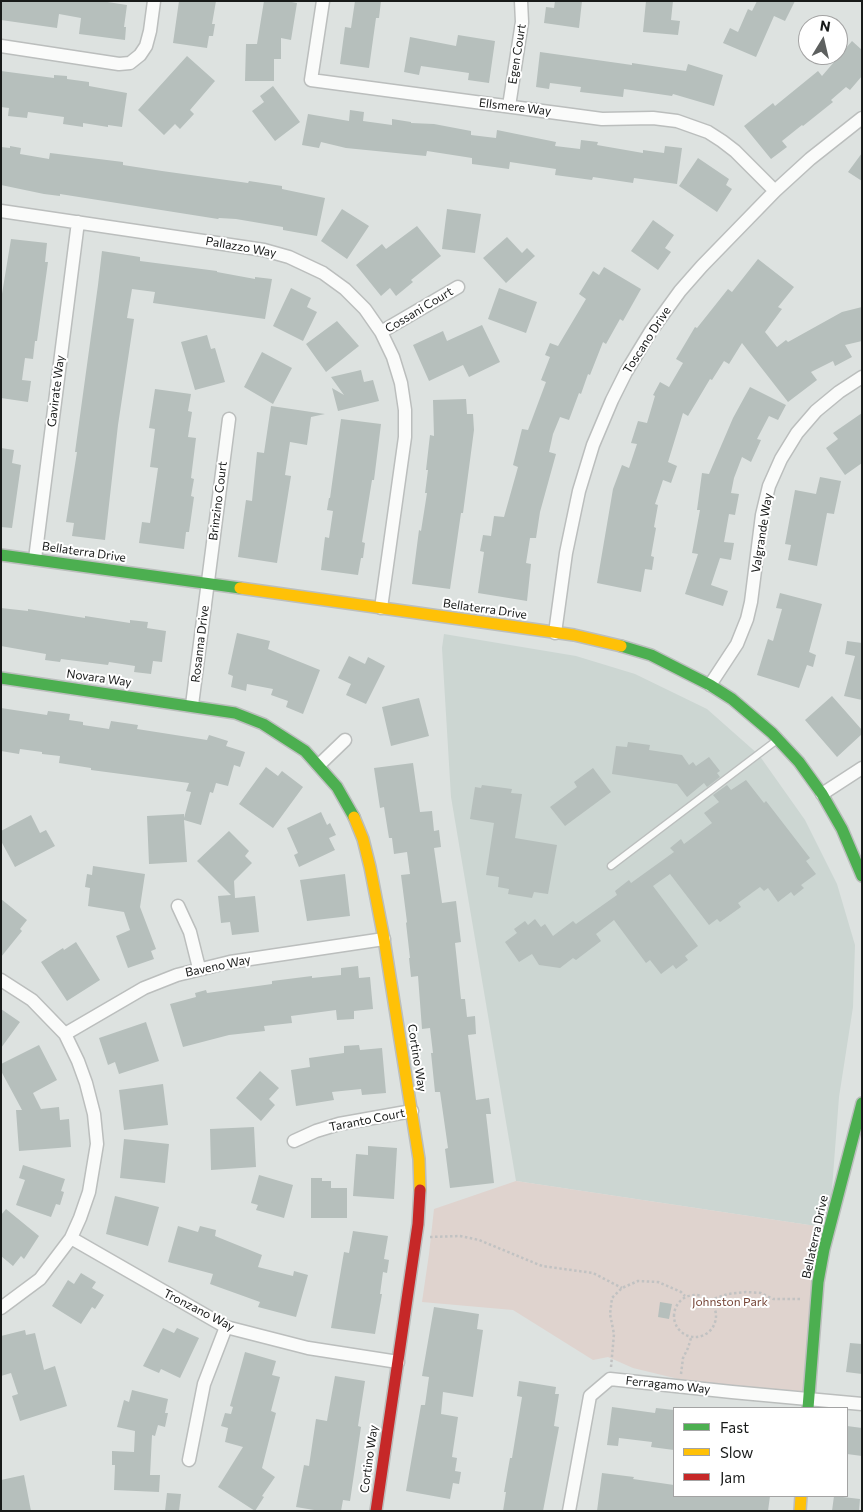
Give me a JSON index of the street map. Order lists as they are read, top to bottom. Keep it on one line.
{"streets":{"street":["Egen Court","Ellsmere Way","Pallazzo Way","Cossani Court","Toscano Drive","Gavirate Way","Brinzino Court","Valgrande Way","Bellaterra Drive","Rosanna Drive","Novara Way","Baveno Way","Cortino Way","Taranto Court","Tronzano Way","Ferragamo Way"]},"crossings":[["Egen Court","Ellsmere Way"],["Ellsmere Way","Toscano Drive"],["Pallazzo Way","Cossani Court"],["Pallazzo Way","Gavirate Way"],["Pallazzo Way","Bellaterra Drive"],["Toscano Drive","Bellaterra Drive"],["Gavirate Way","Bellaterra Drive"],["Brinzino Court","Bellaterra Drive"],["Brinzino Court","Rosanna Drive"],["Valgrande Way","Bellaterra Drive"],["Bellaterra Drive","Rosanna Drive"],["Bellaterra Drive","Ferragamo Way"],["Rosanna Drive","Novara Way"],["Rosanna Drive","Cortino Way"],["Novara Way","Cortino Way"],["Baveno Way","Cortino Way"],["Cortino Way","Taranto Court"],["Cortino Way","Tronzano Way"]],"parks":["Johnston Park"],"legend":["Fast","Slow","Jam"],"north":"top"}
